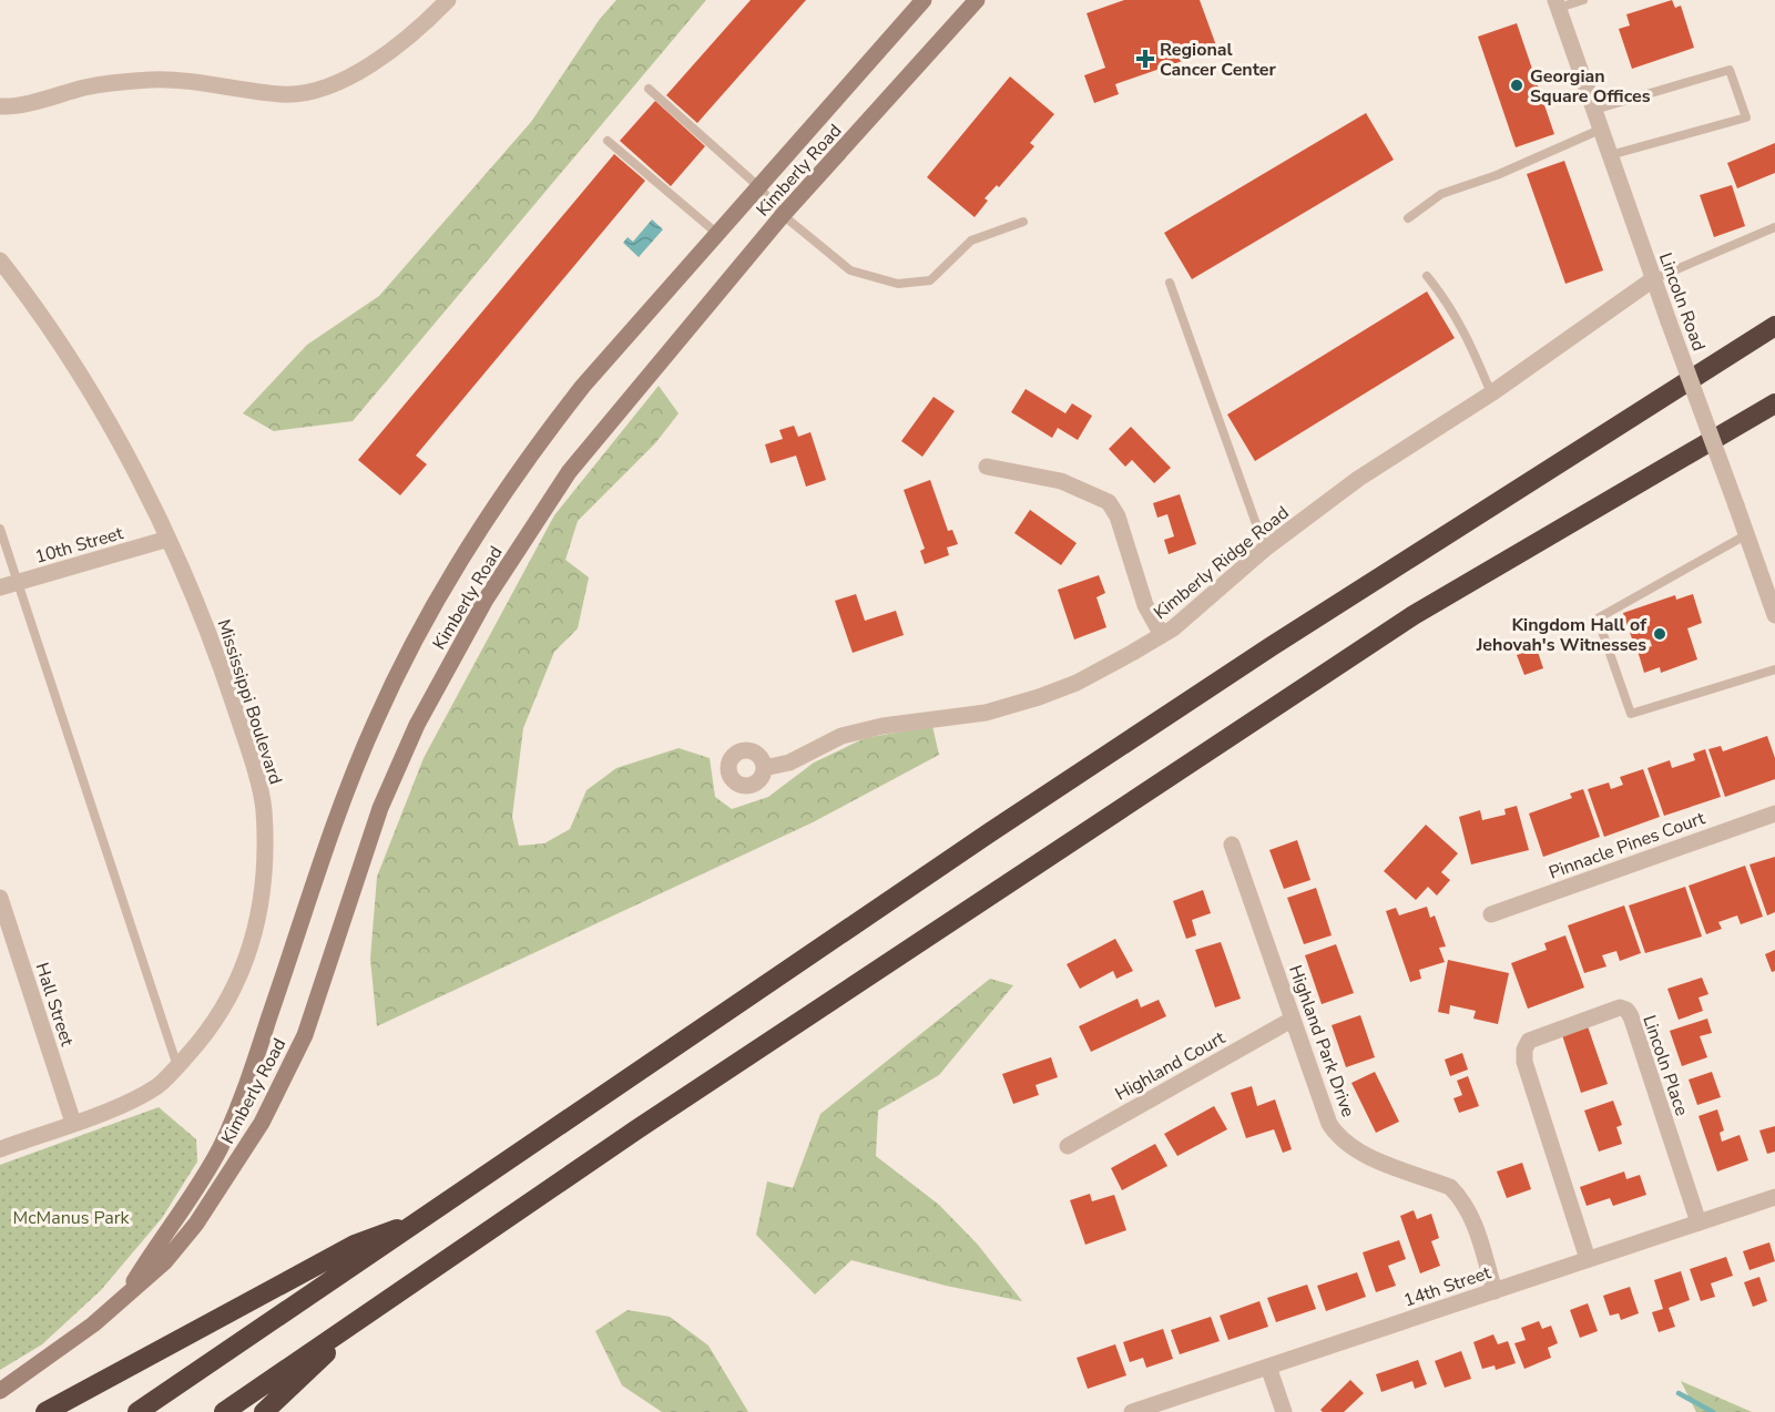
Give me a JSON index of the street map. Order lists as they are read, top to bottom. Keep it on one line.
{"streets":{"main road":["Kimberly Road"],"street":["Lincoln Road","10th Street","Kimberly Ridge Road","Mississippi Boulevard","Pinnacle Pines Court","Hall Street","Highland Park Drive","Highland Court","Lincoln Place","14th Street"]},"crossings":[["Lincoln Road","Kimberly Ridge Road"],["10th Street","Mississippi Boulevard"],["Mississippi Boulevard","Hall Street"],["Highland Park Drive","Highland Court"],["Highland Park Drive","14th Street"],["Lincoln Place","14th Street"]],"parks":["McManus Park"],"places":{"health":["Regional Cancer Center"],"other":["Georgian Square Offices","Kingdom Hall of Jehovah's Witnesses"]}}
